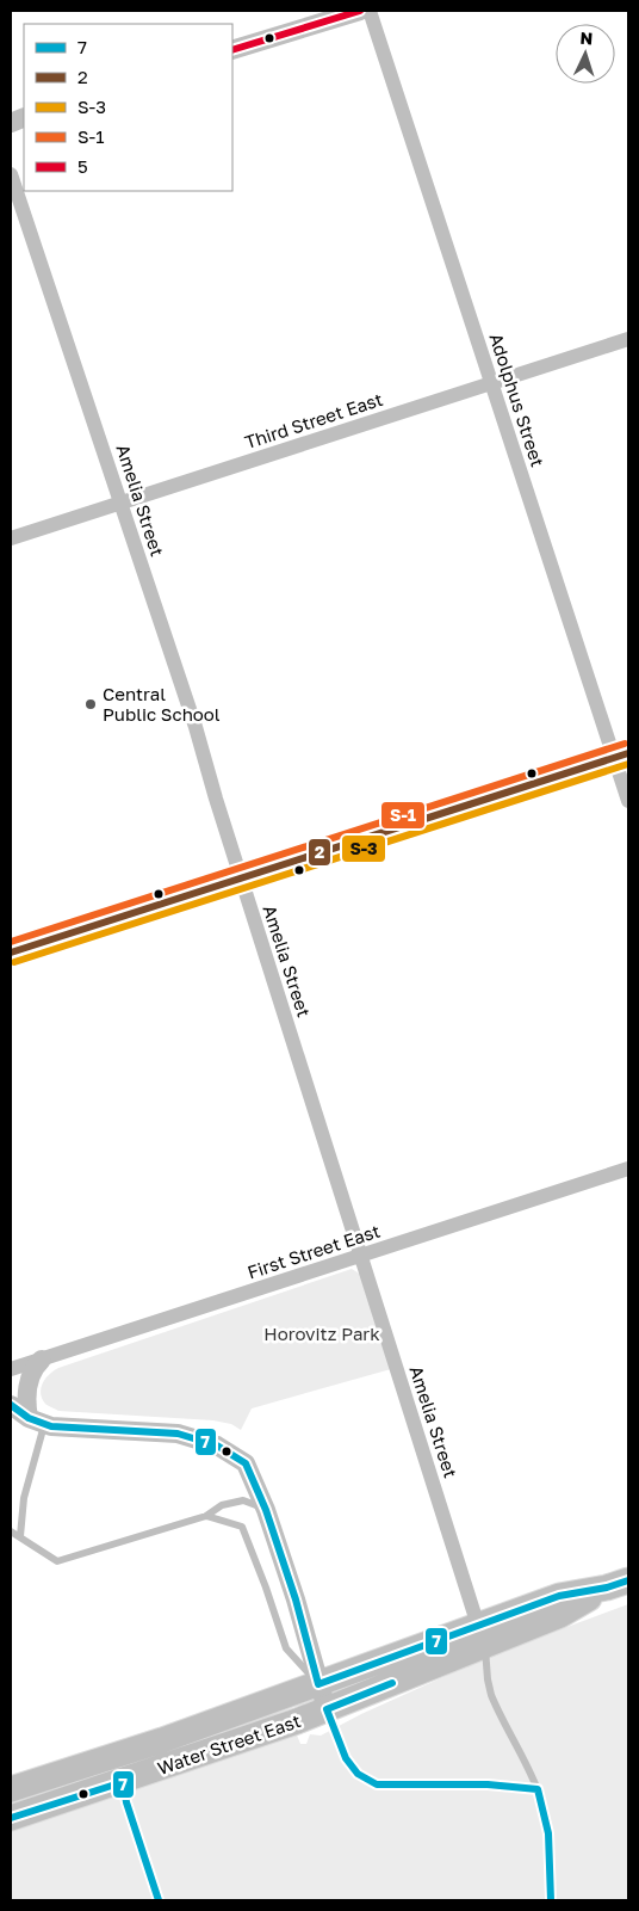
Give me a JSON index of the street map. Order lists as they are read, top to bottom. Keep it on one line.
{"streets":{"main road":["Water Street East"],"street":["Adolphus Street","Third Street East","Amelia Street","First Street East"]},"crossings":[["Adolphus Street","Third Street East"],["Third Street East","Amelia Street"],["Amelia Street","First Street East"],["Amelia Street","Water Street East"]],"parks":["Horovitz Park"],"places":["Central Public School"],"lines":["transit line 5","transit line S-1","transit line 2","transit line S-3","transit line 7"],"legend":["7","2","S-3","S-1","5"],"north":"top"}
